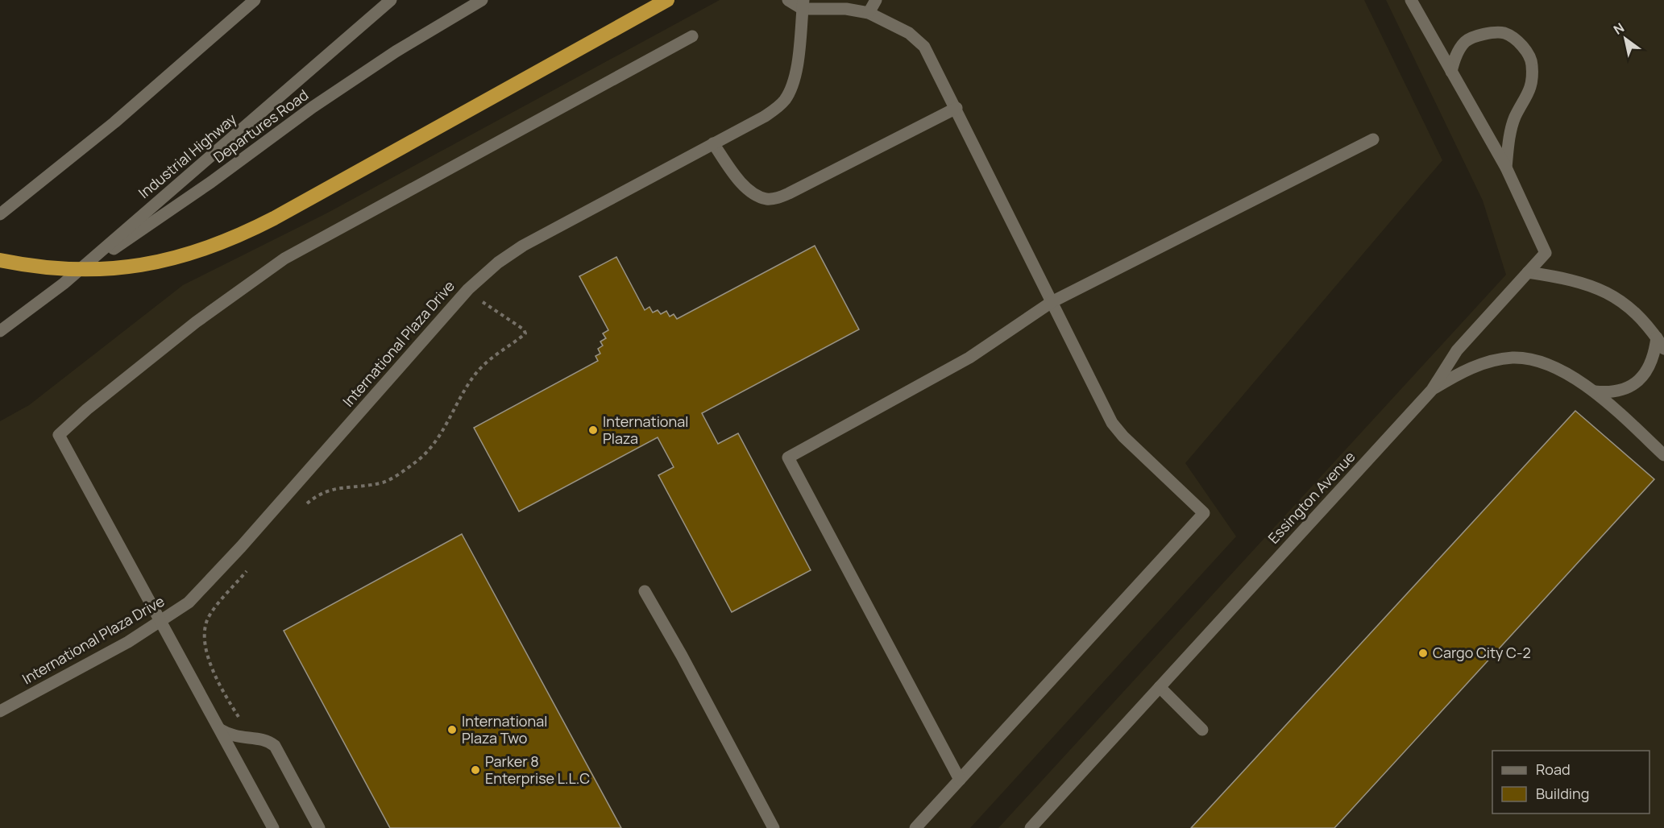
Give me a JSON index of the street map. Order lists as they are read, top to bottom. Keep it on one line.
{"streets":{"street":["Departures Road","Industrial Highway","International Plaza Drive","Essington Avenue"]},"crossings":[["Departures Road","Industrial Highway"]],"places":["International Plaza","Cargo City C-2","International Plaza Two","Parker 8 Enterprise L.L.C"],"legend":["Road","Building"],"north":"top left"}
